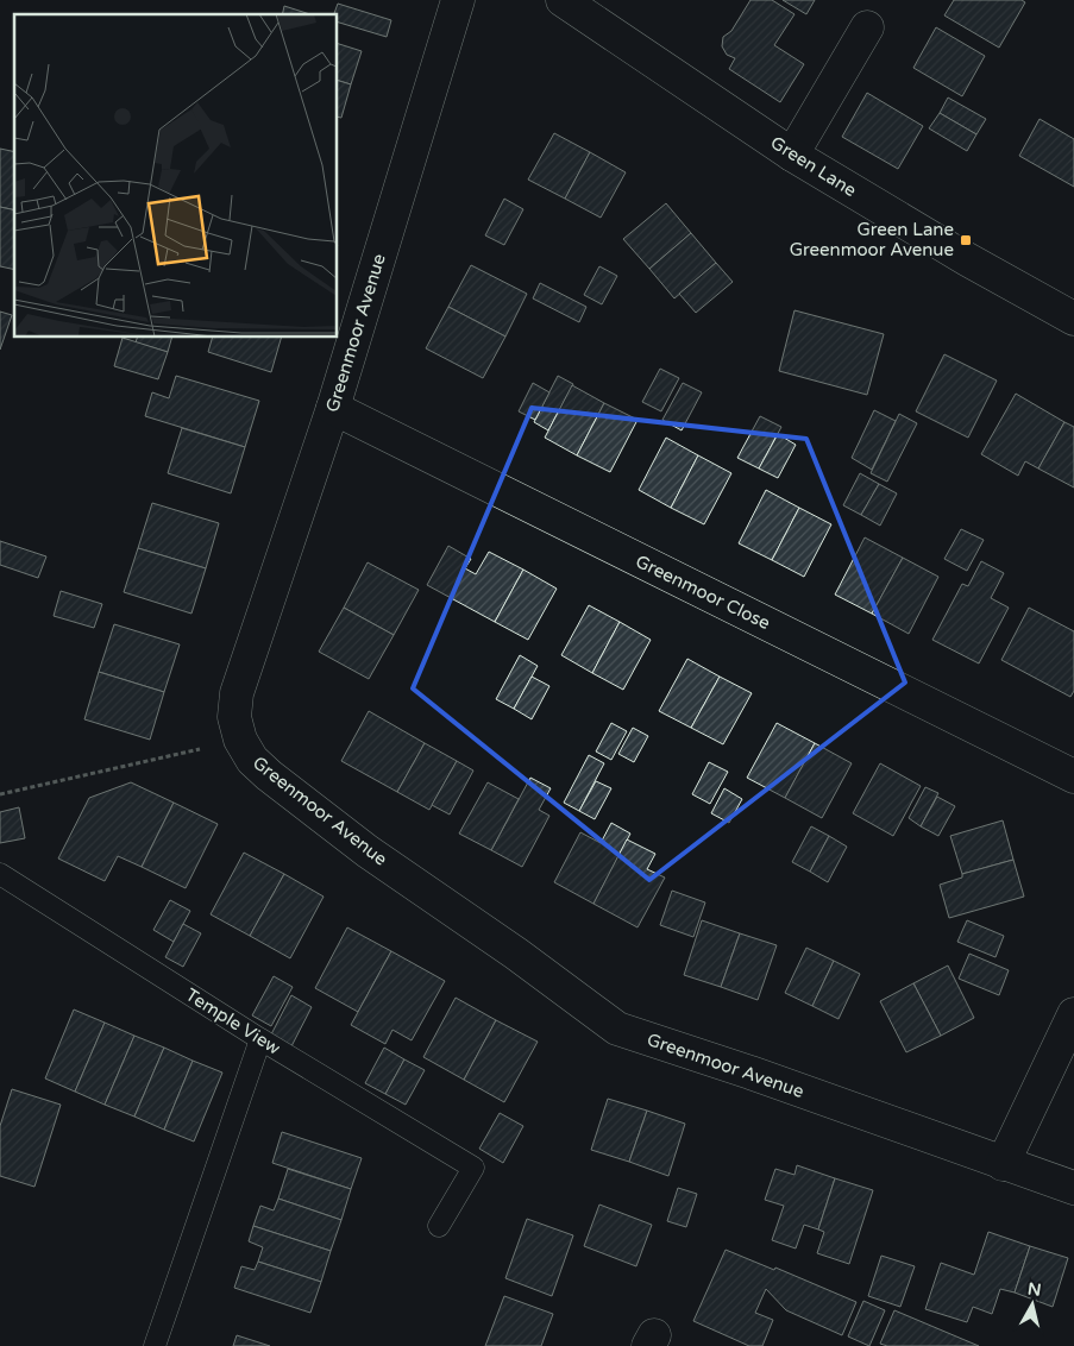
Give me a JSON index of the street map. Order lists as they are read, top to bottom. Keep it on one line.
{"streets":{"street":["Green Lane","Greenmoor Avenue","Greenmoor Close"],"lane":["Temple View"]},"crossings":[["Greenmoor Avenue","Greenmoor Close"]],"places":{"transit":["Green Lane Greenmoor Avenue"]},"north":"top"}
